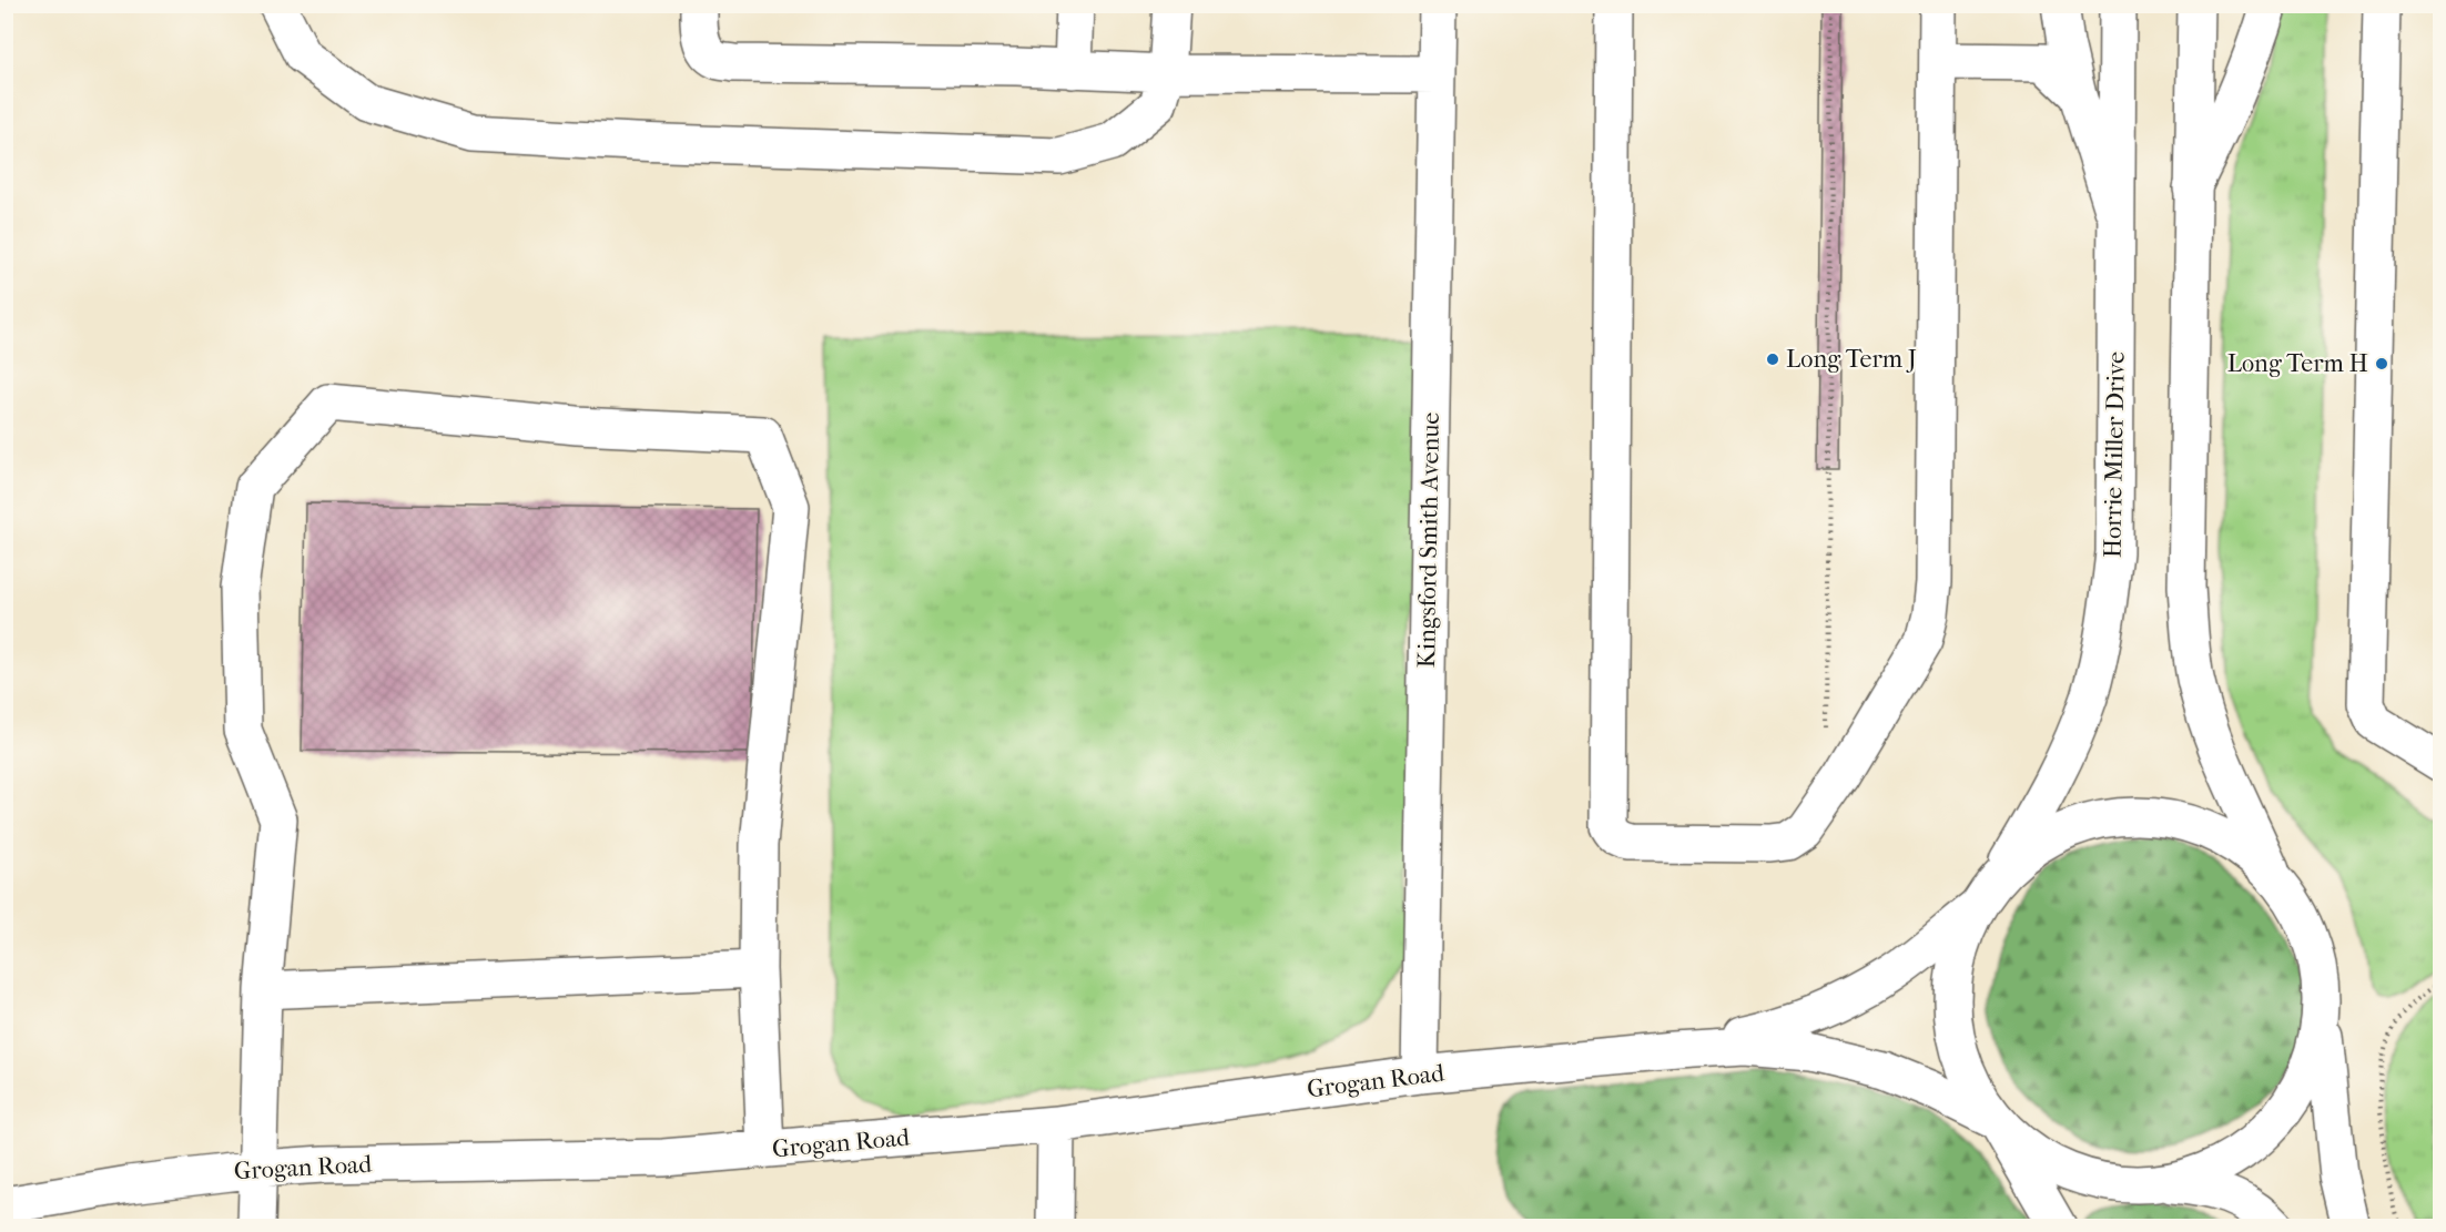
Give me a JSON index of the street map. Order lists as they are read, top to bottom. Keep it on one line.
{"streets":{"street":["Horrie Miller Drive","Kingsford Smith Avenue","Grogan Road"]},"crossings":[["Kingsford Smith Avenue","Grogan Road"]],"places":["Long Term J","Long Term H"]}
